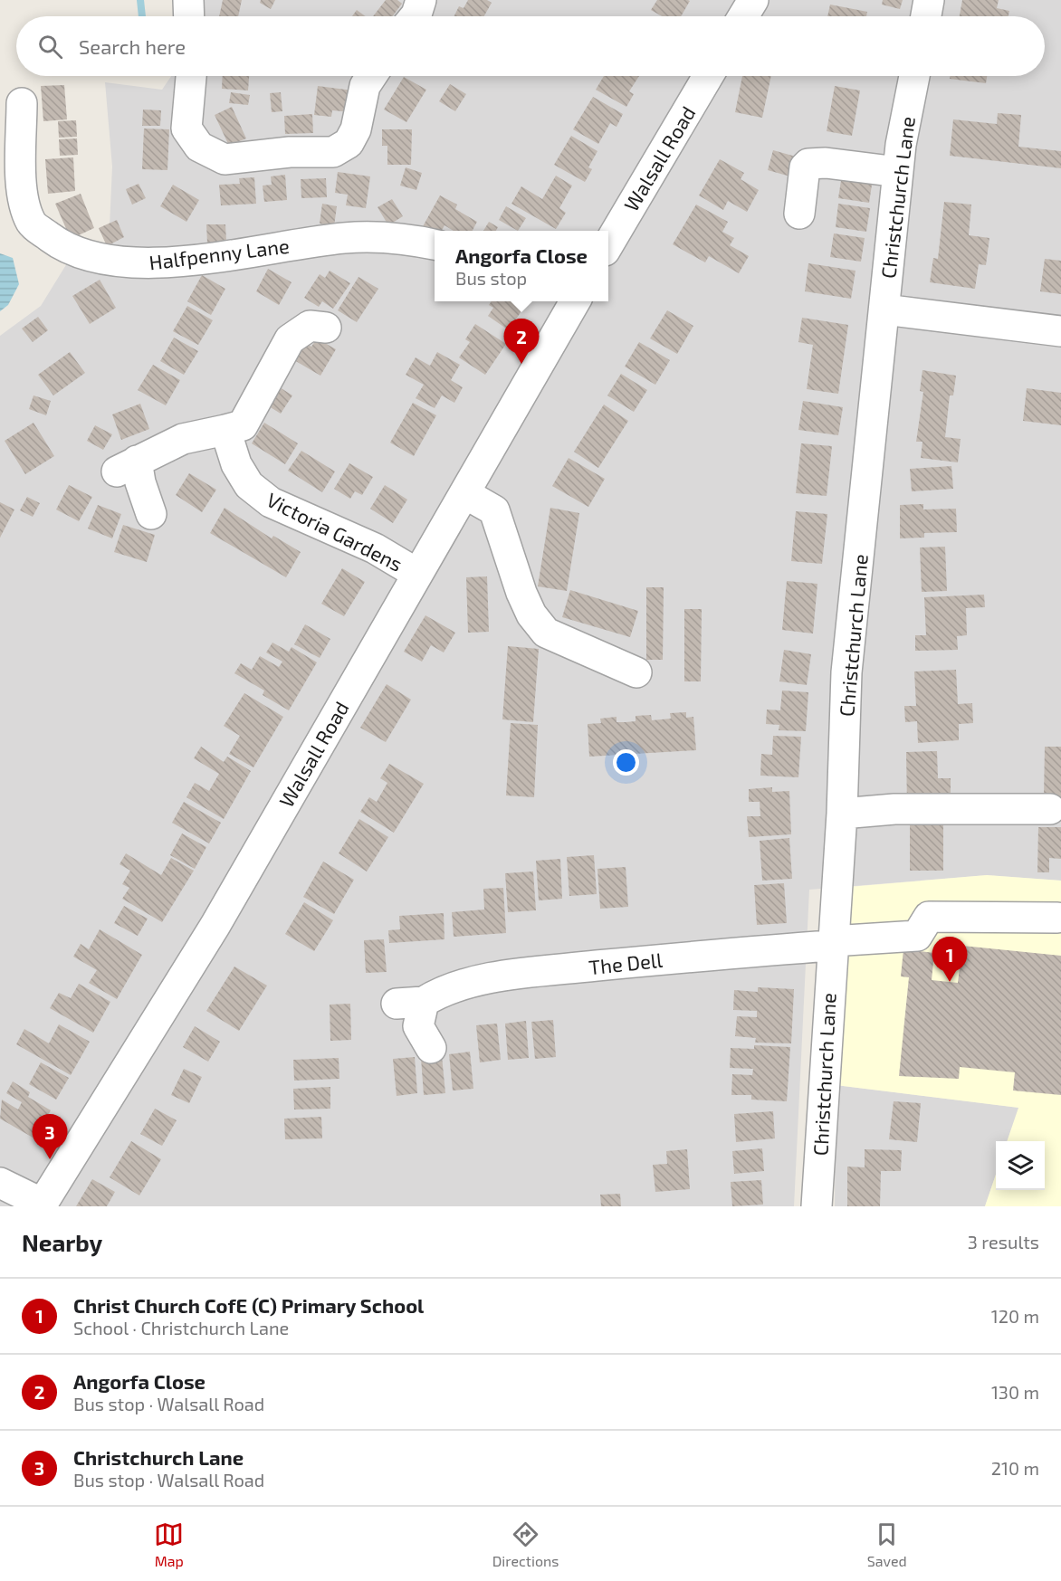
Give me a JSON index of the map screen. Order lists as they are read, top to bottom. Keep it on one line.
{"streets":{"street":["Walsall Road","Christchurch Lane","Halfpenny Lane","Victoria Gardens","The Dell"]},"crossings":[["Walsall Road","Victoria Gardens"],["Christchurch Lane","The Dell"]],"page":{"search":"Search here","popup":["Angorfa Close","Bus stop"],"pins":["2","1","3"],"heading":["Nearby","3 results"],"list":[{"mark":"1","name":"Christ Church CofE (C) Primary School","note":"School · Christchurch Lane","value":"120 m"},{"mark":"2","name":"Angorfa Close","note":"Bus stop · Walsall Road","value":"130 m"},{"mark":"3","name":"Christchurch Lane","note":"Bus stop · Walsall Road","value":"210 m"}],"nav":["Map","Directions","Saved"]}}
